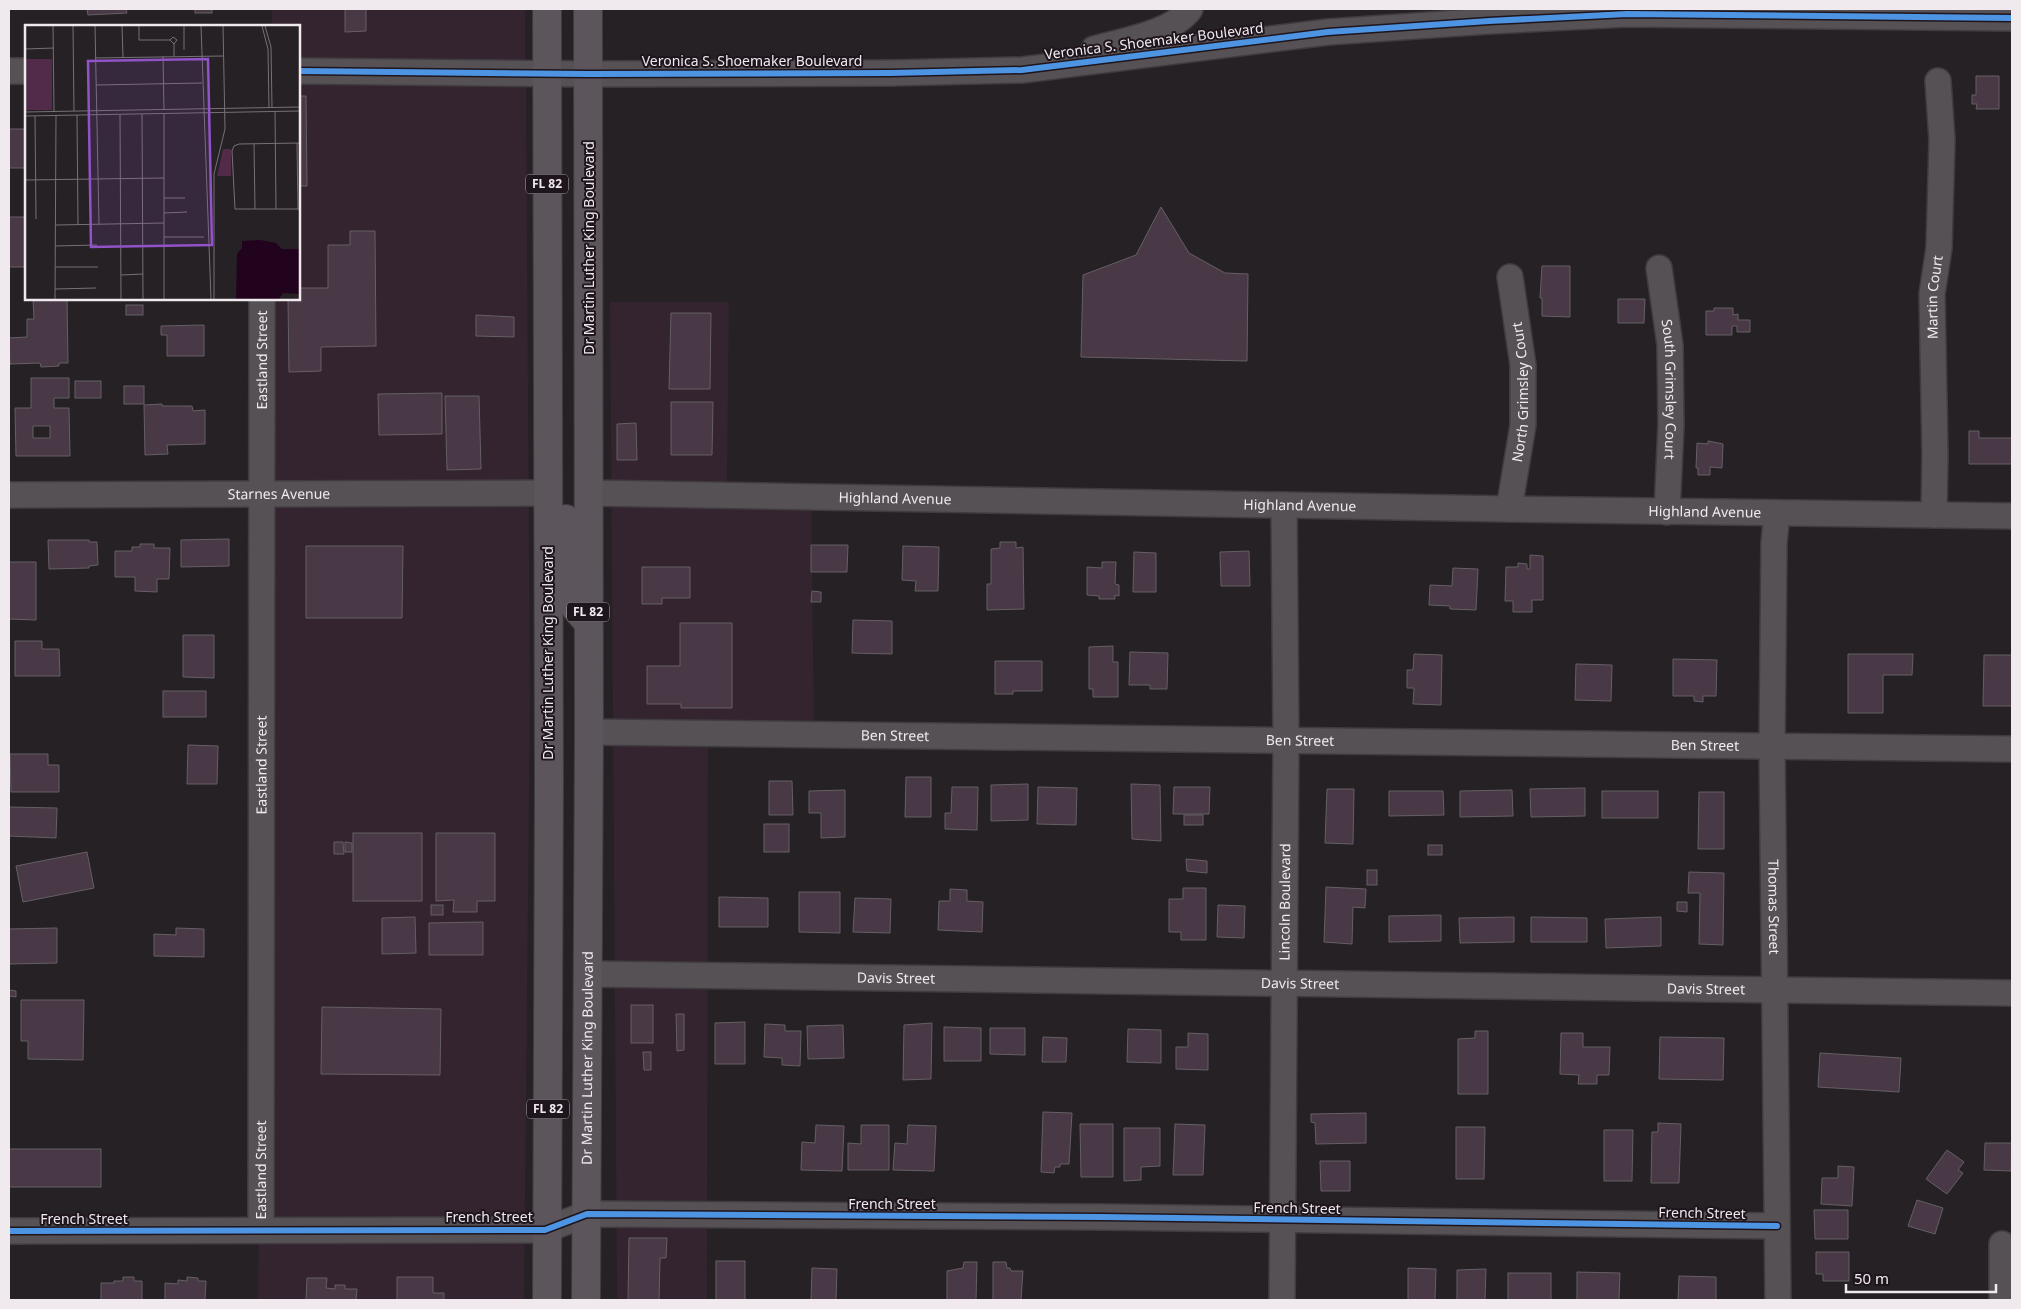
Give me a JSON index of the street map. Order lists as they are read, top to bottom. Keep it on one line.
{"streets":{"main road":["FL 82","Dr Martin Luther King Boulevard"],"street":["Veronica S. Shoemaker Boulevard","Martin Court","Eastland Street","South Grimsley Court","North Grimsley Court","Starnes Avenue","Highland Avenue","Ben Street","Lincoln Boulevard","Thomas Street","Davis Street","French Street"]},"crossings":[["Veronica S. Shoemaker Boulevard","Dr Martin Luther King Boulevard"],["Dr Martin Luther King Boulevard","Starnes Avenue"],["Dr Martin Luther King Boulevard","Highland Avenue"],["Dr Martin Luther King Boulevard","Ben Street"],["Dr Martin Luther King Boulevard","Davis Street"],["Dr Martin Luther King Boulevard","French Street"],["Martin Court","Highland Avenue"],["Eastland Street","Starnes Avenue"],["Eastland Street","French Street"],["South Grimsley Court","Highland Avenue"],["North Grimsley Court","Highland Avenue"],["Highland Avenue","Lincoln Boulevard"],["Highland Avenue","Thomas Street"],["Ben Street","Lincoln Boulevard"],["Ben Street","Thomas Street"],["Lincoln Boulevard","Davis Street"],["Lincoln Boulevard","French Street"],["Thomas Street","Davis Street"],["Thomas Street","French Street"]],"scale_bar":"50 m"}
